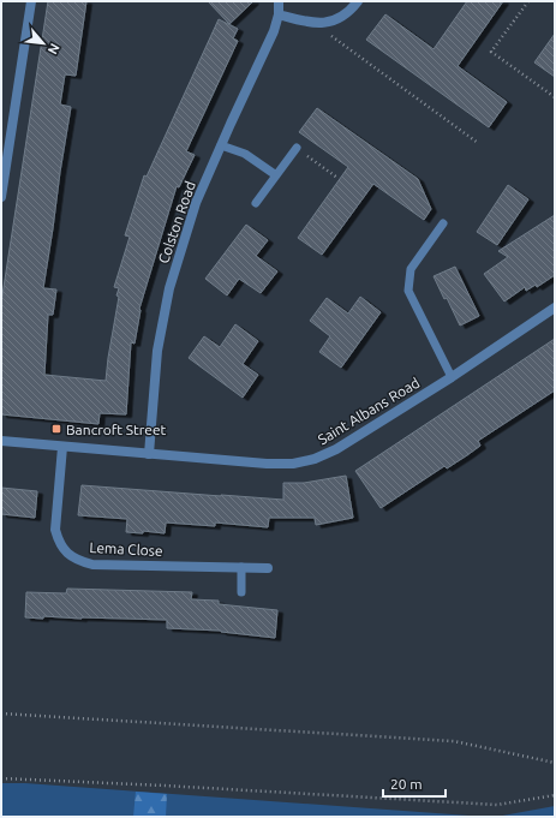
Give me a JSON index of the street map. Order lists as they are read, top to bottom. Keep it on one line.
{"streets":{"street":["Colston Road","Saint Albans Road","Lema Close"]},"crossings":[["Colston Road","Saint Albans Road"],["Saint Albans Road","Lema Close"]],"places":{"transit":["Bancroft Street"]},"scale_bar":"20 m","north":"bottom right"}
